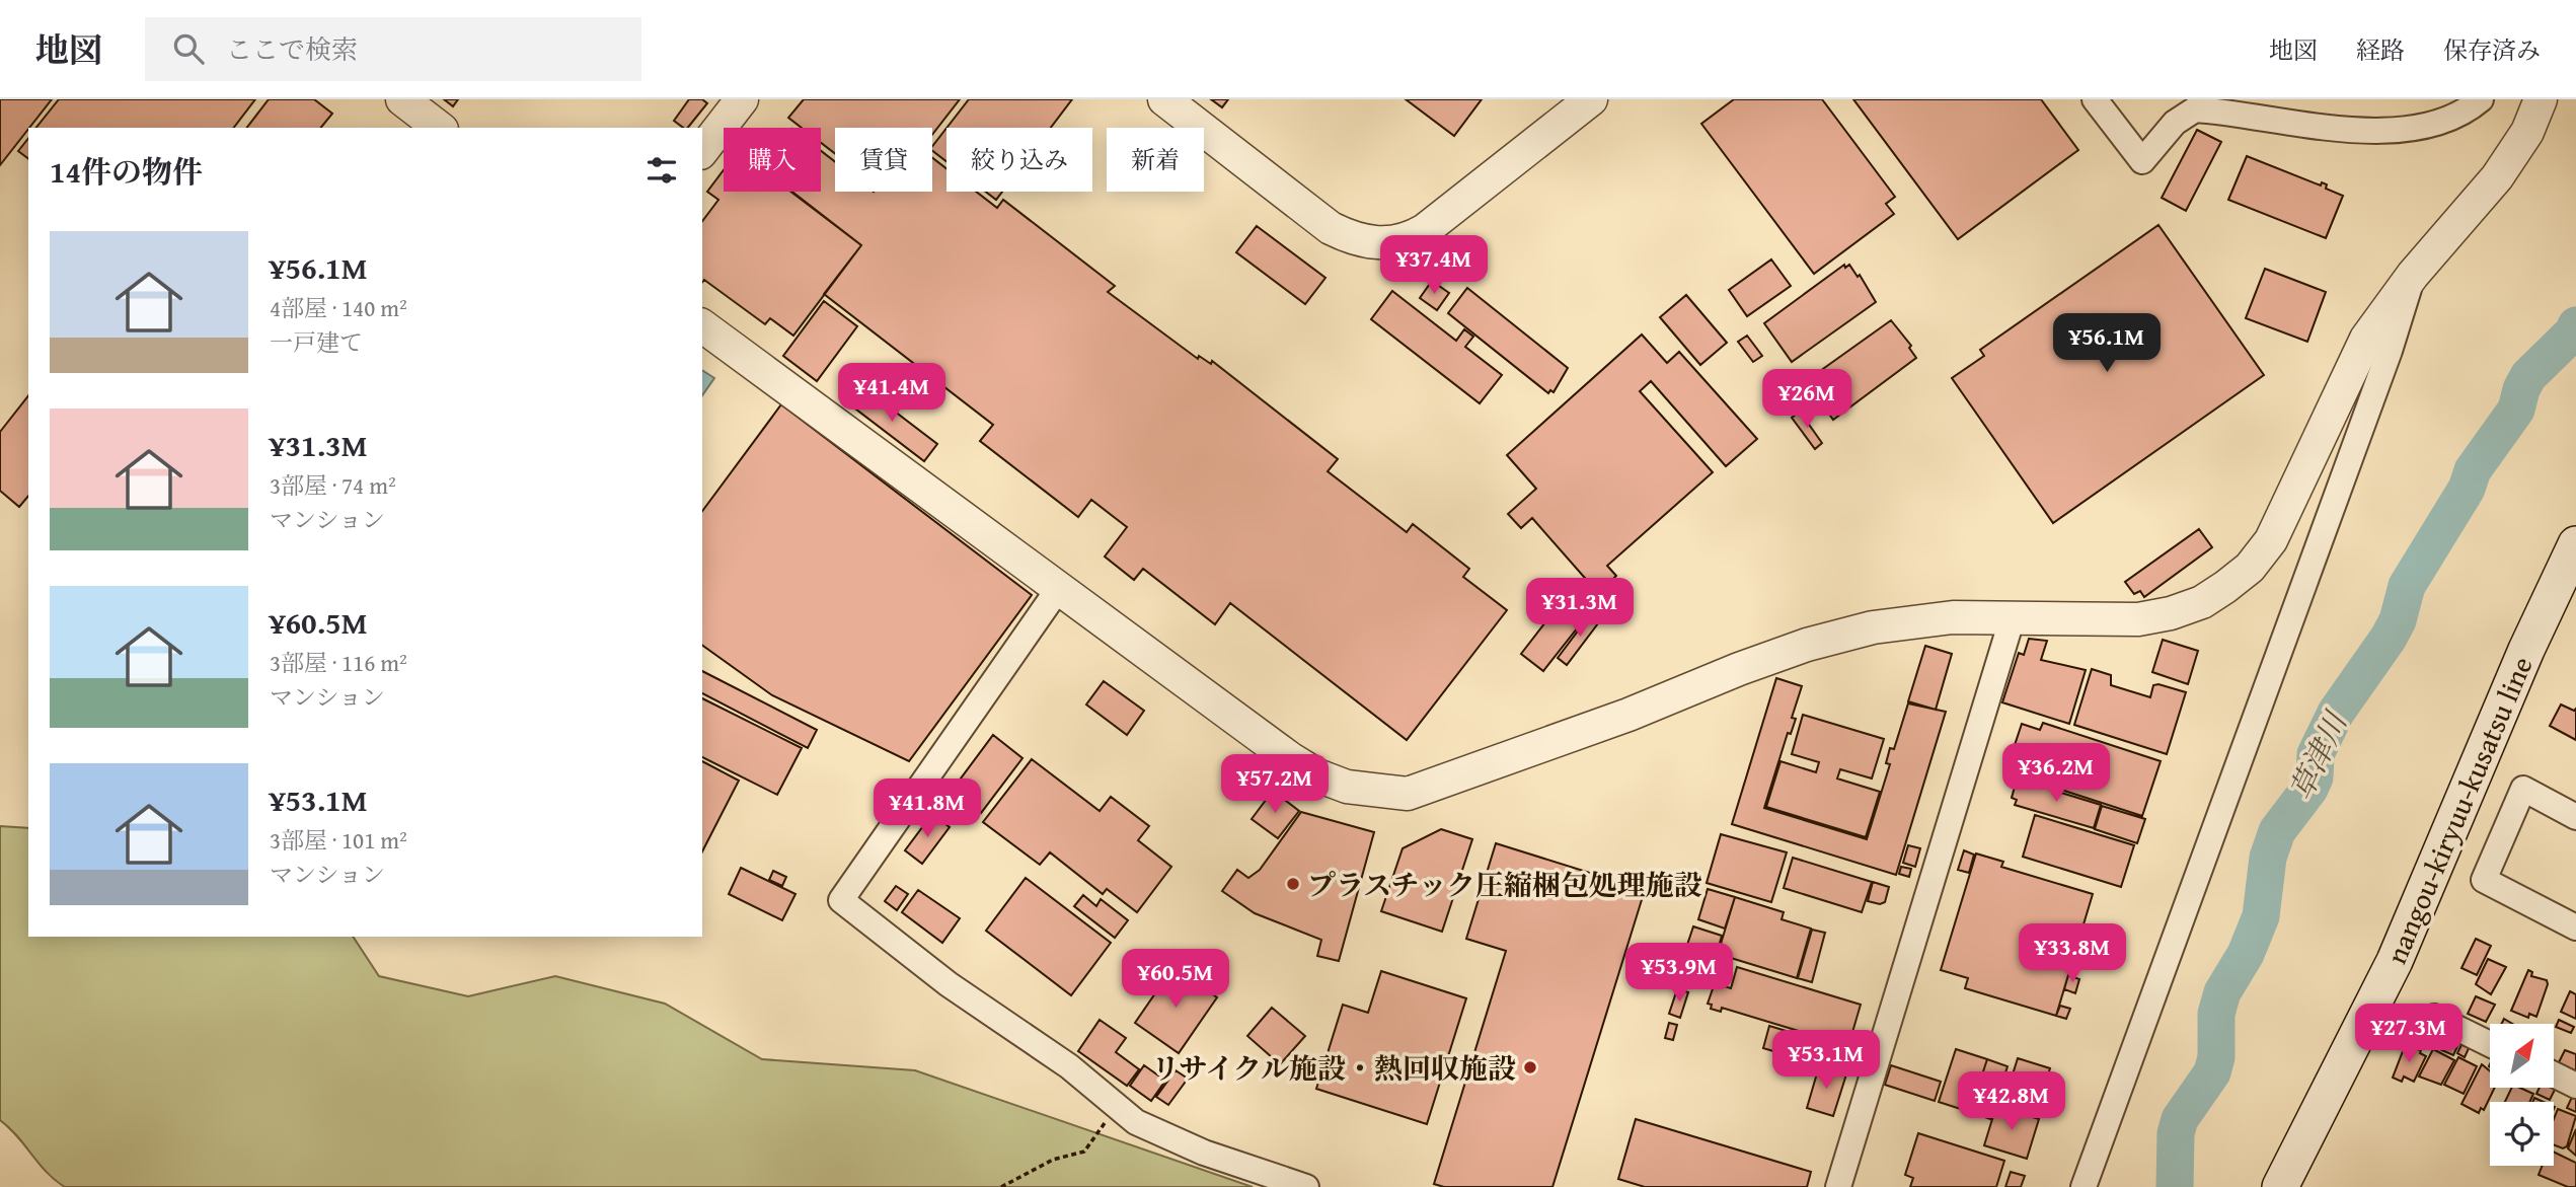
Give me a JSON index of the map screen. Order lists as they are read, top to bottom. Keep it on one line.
{"streets":{"main road":["nangou-kiryuu-kusatsu line"]},"water":["草津川"],"places":["プラスチック圧縮梱包処理施設","リサイクル施設・熱回収施設"],"north":"top right","page":{"header":"地図","search":"ここで検索","nav":["地図","経路","保存済み"],"chip":["購入","賃貸","絞り込み","新着"],"heading":"14件の物件","list":[{"name":"¥56.1M","note":"4部屋 · 140 m² · 一戸建て"},{"name":"¥31.3M","note":"3部屋 · 74 m² · マンション"},{"name":"¥60.5M","note":"3部屋 · 116 m² · マンション"},{"name":"¥53.1M","note":"3部屋 · 101 m² · マンション"}],"price":["¥37.4M","¥56.1M","¥41.4M","¥26M","¥31.3M","¥36.2M","¥57.2M","¥41.8M","¥33.8M","¥53.9M","¥60.5M","¥27.3M","¥53.1M","¥42.8M"]}}
